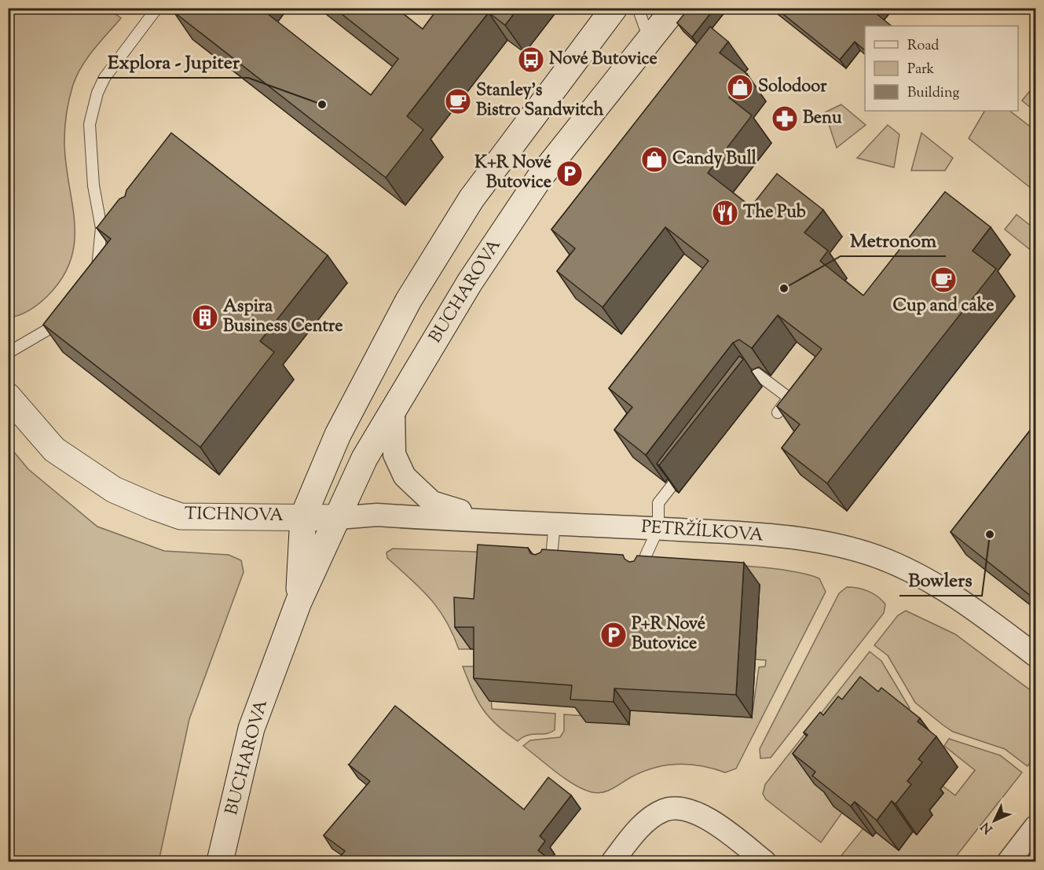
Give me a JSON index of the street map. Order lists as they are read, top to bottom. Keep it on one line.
{"streets":{"main road":["BUCHAROVA","TICHNOVA"],"street":["PETRŽÍLKOVA"]},"crossings":[["BUCHAROVA","TICHNOVA"],["BUCHAROVA","PETRŽÍLKOVA"],["TICHNOVA","PETRŽÍLKOVA"]],"places":{"bus stop":["Nové Butovice"],"shop":["Solodoor","Candy Bull"],"cafe":["Stanley's Bistro Sandwitch","Cup and cake"],"other":["Explora - Jupiter","Metronom","Bowlers"],"pharmacy":["Benu"],"parking":["K+R Nové Butovice","P+R Nové Butovice"],"restaurant":["The Pub"],"building":["Aspira Business Centre"]},"legend":["Road","Park","Building"],"north":"bottom left"}
